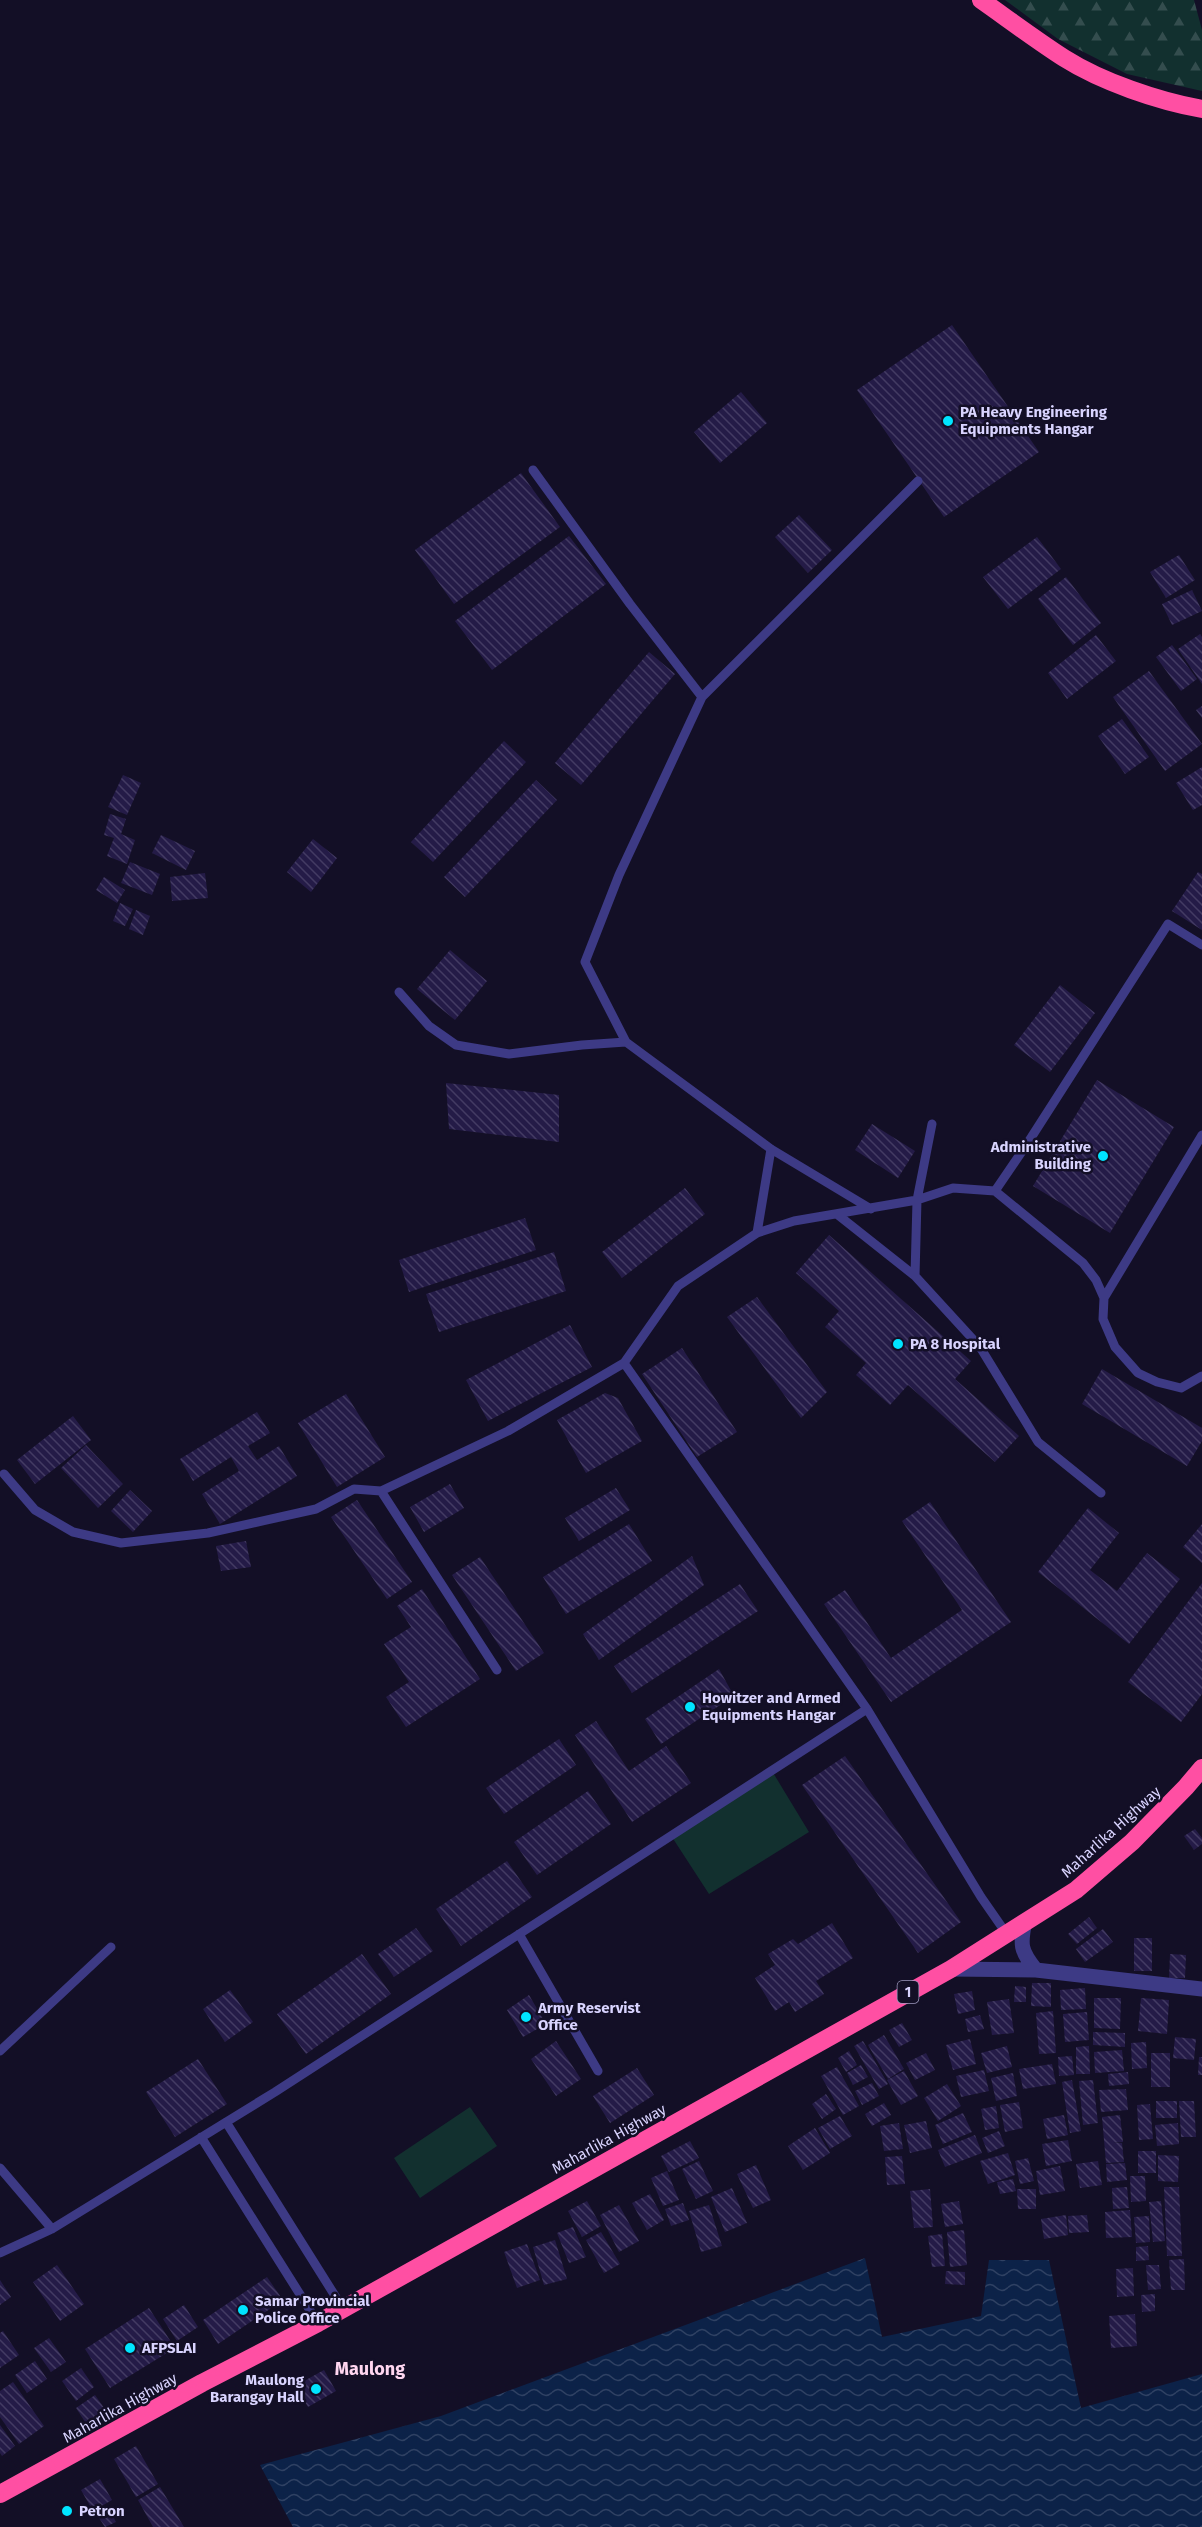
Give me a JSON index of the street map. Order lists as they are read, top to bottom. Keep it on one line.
{"streets":{"highway":["Maharlika Highway","1"]},"districts":["Maulong"],"places":["PA Heavy Engineering Equipments Hangar","Administrative Building","PA 8 Hospital","Howitzer and Armed Equipments Hangar","Army Reservist Office","Samar Provincial Police Office","AFPSLAI","Maulong Barangay Hall","Petron"]}
